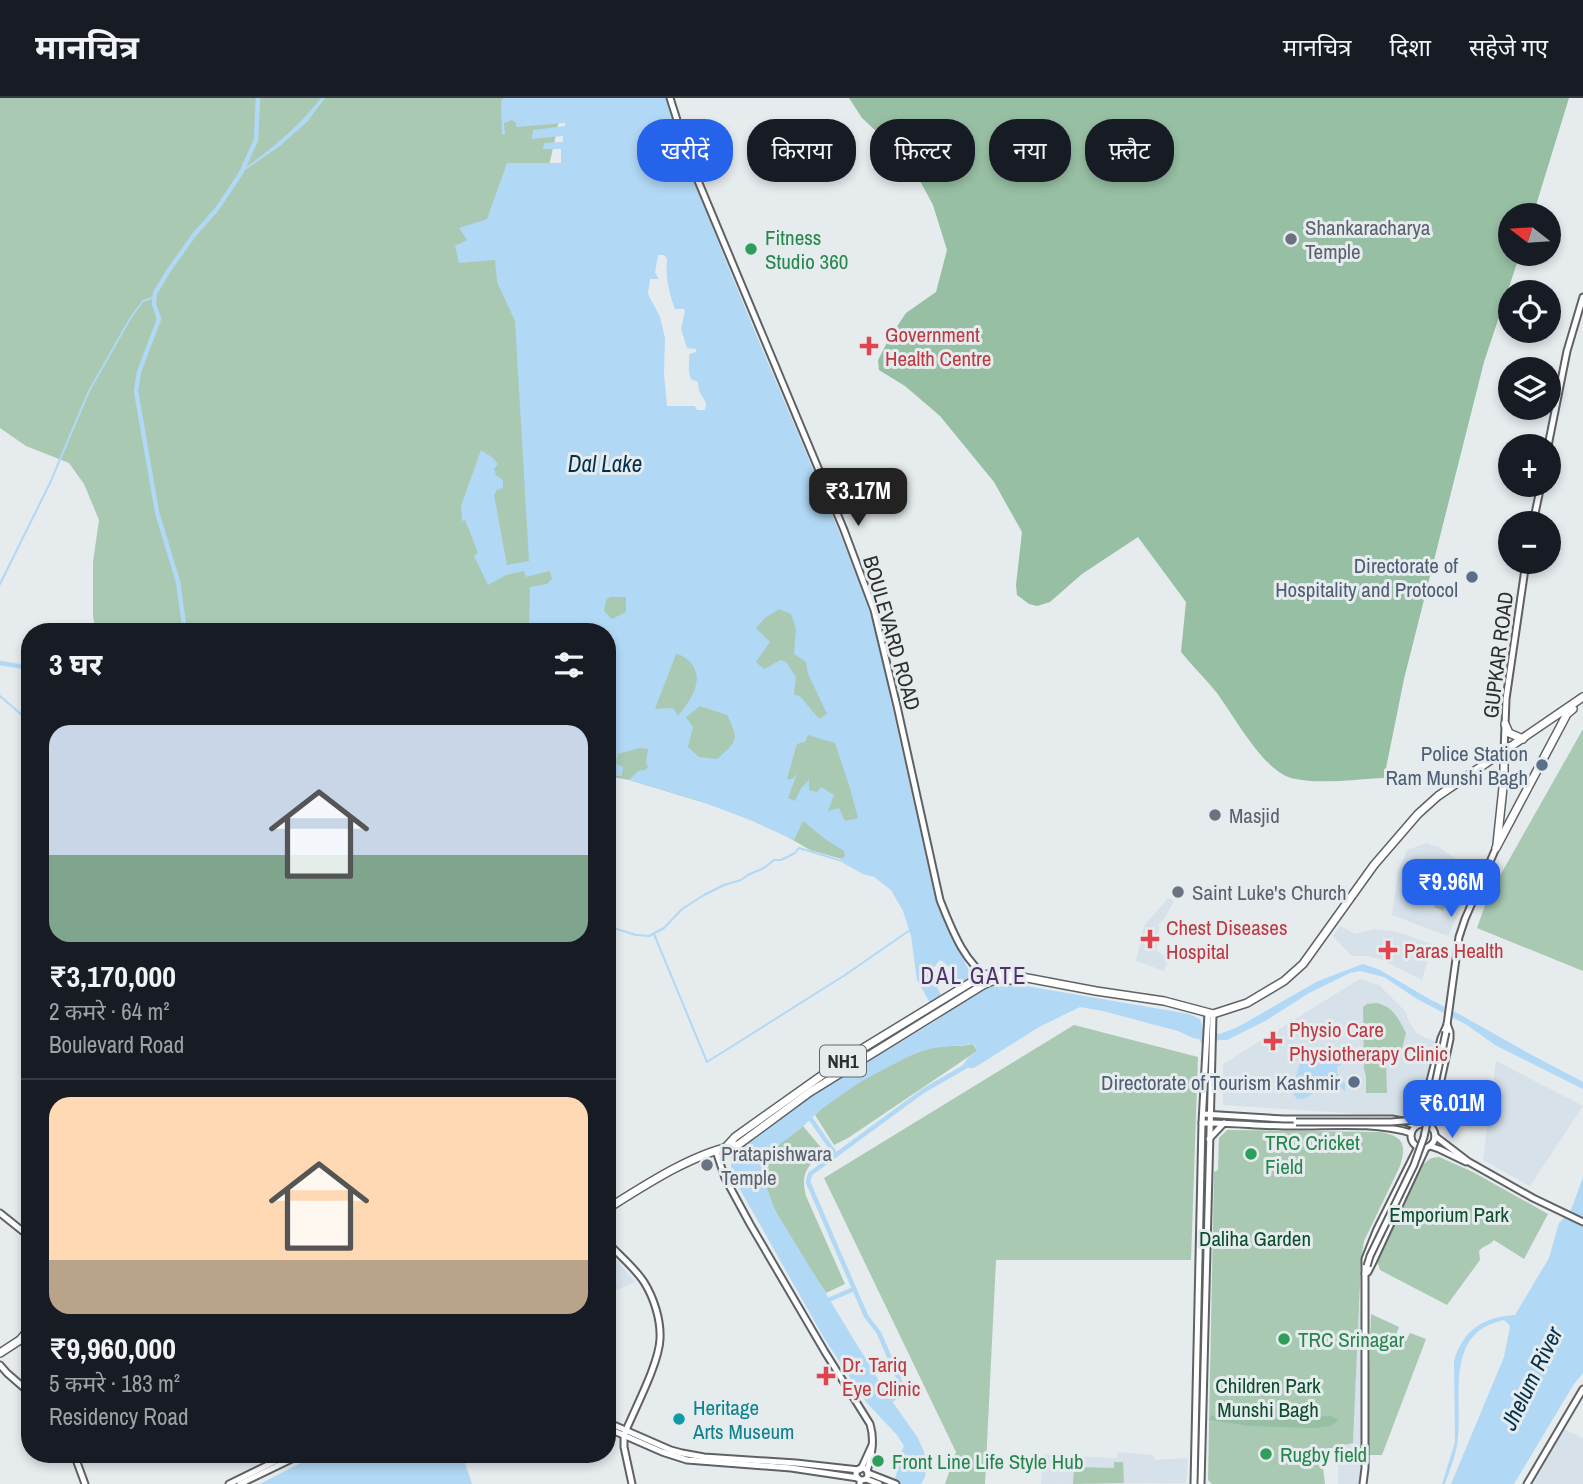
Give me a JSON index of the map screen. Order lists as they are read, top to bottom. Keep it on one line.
{"streets":{"highway":["NH1"],"main road":["BOULEVARD ROAD","GUPKAR ROAD"]},"crossings":[["BOULEVARD ROAD","NH1"]],"districts":["DAL GATE"],"water":["Dal Lake","Jhelum River"],"parks":["Emporium Park","Daliha Garden","Children Park Munshi Bagh"],"places":{"other":["Shankaracharya Temple","Fitness Studio 360","Directorate of Hospitality and Protocol","Police Station Ram Munshi Bagh","Masjid","Saint Luke's Church","Directorate of Tourism Kashmir","TRC Cricket Field","Pratapishwara Temple","TRC Srinagar","Heritage Arts Museum","Rugby field","Front Line Life Style Hub"],"health":["Government Health Centre","Chest Diseases Hospital","Paras Health","Physio Care Physiotherapy Clinic","Dr. Tariq Eye Clinic"]},"north":"left","page":{"header":"मानचित्र","nav":["मानचित्र","दिशा","सहेजे गए"],"chip":["खरीदें","किराया","फ़िल्टर","नया","फ़्लैट"],"map_buttons":["+","−"],"price":["₹3.17M","₹9.96M","₹6.01M"],"heading":"3 घर","list":[{"name":"₹3,170,000","note":"2 कमरे · 64 m² · Boulevard Road"},{"name":"₹9,960,000","note":"5 कमरे · 183 m² · Residency Road"}]}}
